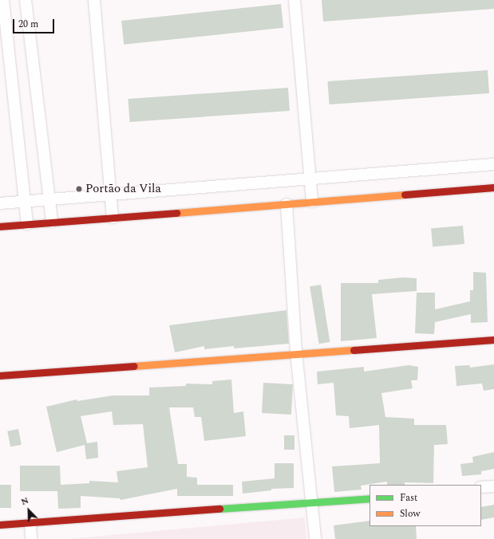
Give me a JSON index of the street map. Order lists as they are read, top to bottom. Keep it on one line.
{"places":["Portão da Vila"],"legend":["Fast","Slow"],"scale_bar":"20 m","north":"top left"}
